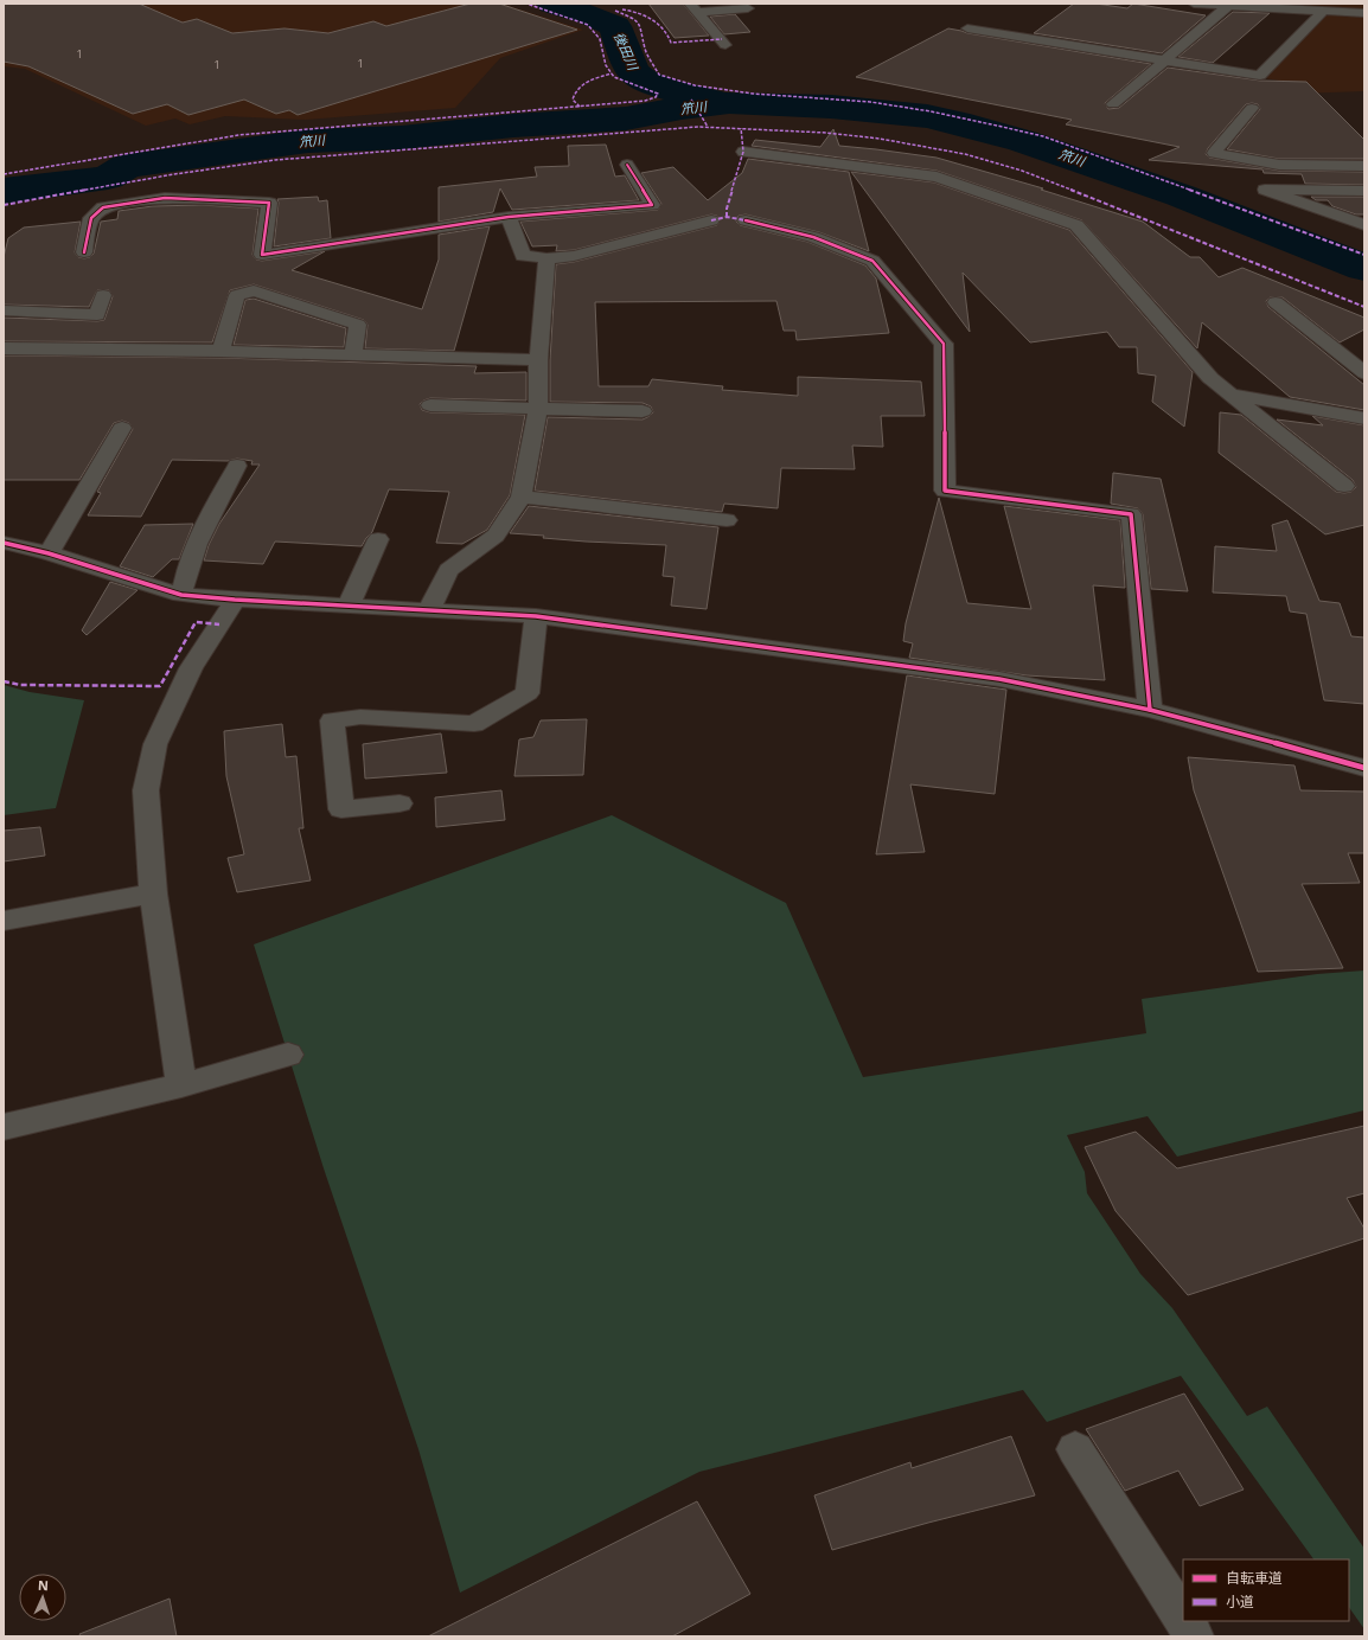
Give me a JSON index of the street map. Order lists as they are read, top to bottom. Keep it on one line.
{"water":["後田川","笊川"],"house_numbers":["1","1","1"],"legend":["自転車道","小道"],"north":"top"}
